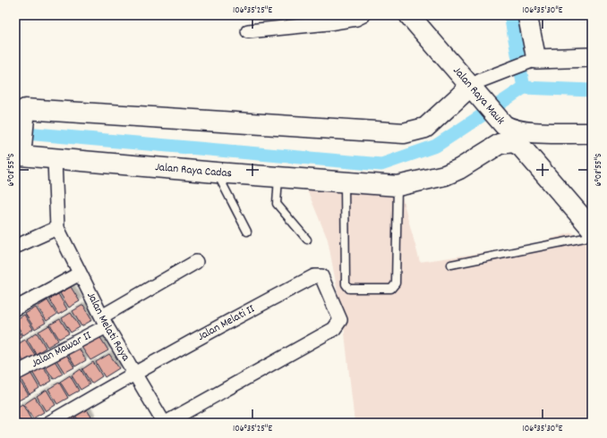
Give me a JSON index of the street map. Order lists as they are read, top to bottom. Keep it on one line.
{"streets":{"main road":["Jalan Raya Mauk","Jalan Raya Cadas"],"street":["Jalan Melati II","Jalan Melati Raya","Jalan Mawar II"]},"crossings":[["Jalan Raya Mauk","Jalan Raya Cadas"],["Jalan Melati II","Jalan Melati Raya"],["Jalan Melati Raya","Jalan Mawar II"]],"coordinates":["106°35'25\"E","106°35'30\"E","6°08'55\"S"]}
